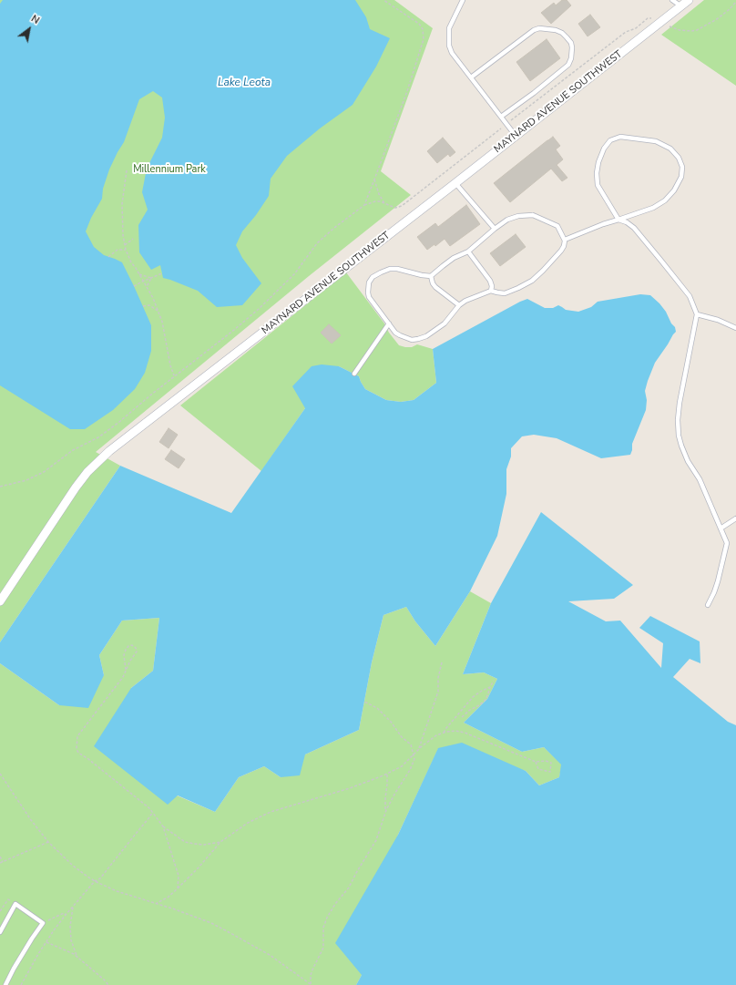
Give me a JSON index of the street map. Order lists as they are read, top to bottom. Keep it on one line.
{"streets":{"street":["MAYNARD AVENUE SOUTHWEST"]},"water":["Lake Leota"],"parks":["Millennium Park"],"north":"top right"}
